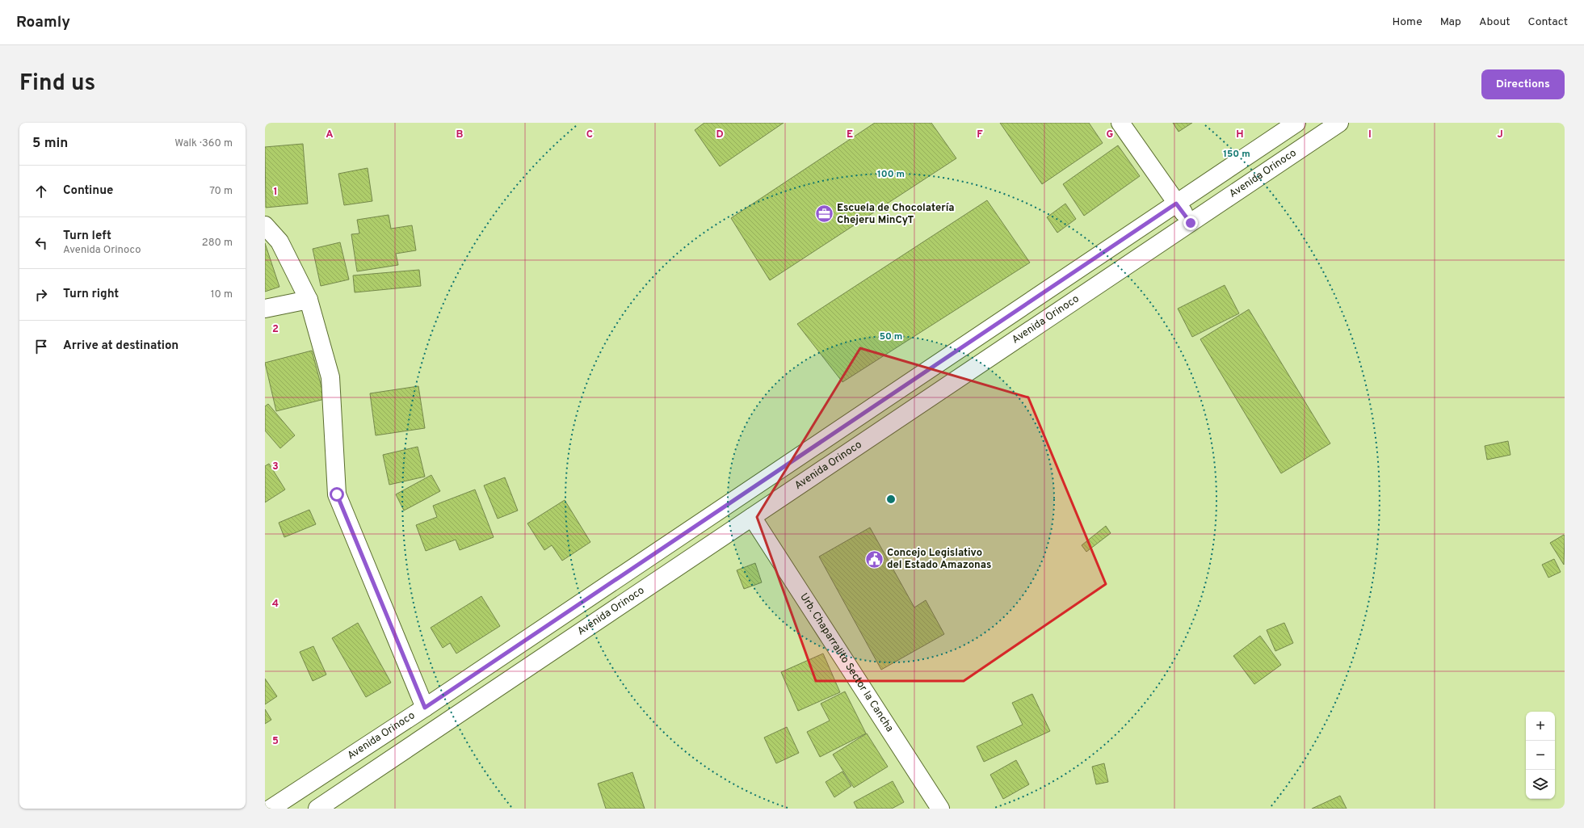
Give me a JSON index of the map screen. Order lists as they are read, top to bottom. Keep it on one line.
{"streets":{"street":["Avenida Orinoco","Urb. Chaparralito Sector la Cancha"]},"crossings":[["Avenida Orinoco","Urb. Chaparralito Sector la Cancha"]],"places":{"office":["Escuela de Chocolatería Chejeru MinCyT"],"public building":["Concejo Legislativo del Estado Amazonas"]},"page":{"header":"Roamly","nav":["Home","Map","About","Contact"],"title":"Find us","buttons":"Directions","heading":["5 min","Walk · 360 m"],"list":[["Continue","70 m"],["Turn left","Avenida Orinoco","280 m"],["Turn right","10 m"],"Arrive at destination"],"map_buttons":["+","−"]},"grid":{"columns":["A","B","C","D","E","F","G","H","I","J"],"rows":["1","2","3","4","5"]},"rings":["150 m","100 m","50 m"]}
